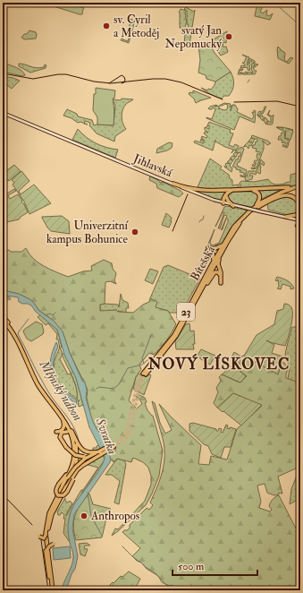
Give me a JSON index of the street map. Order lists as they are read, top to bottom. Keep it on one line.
{"streets":{"highway":["Bítešská","23"],"main road":["Jihlavská"]},"districts":["NOVÝ LÍSKOVEC"],"water":["Mlýnský náhon","Svratka"],"places":["sv. Cyril a Metoděj","svatý Jan Nepomucký","Univerzitní kampus Bohunice","Anthropos"],"scale_bar":"500 m"}
